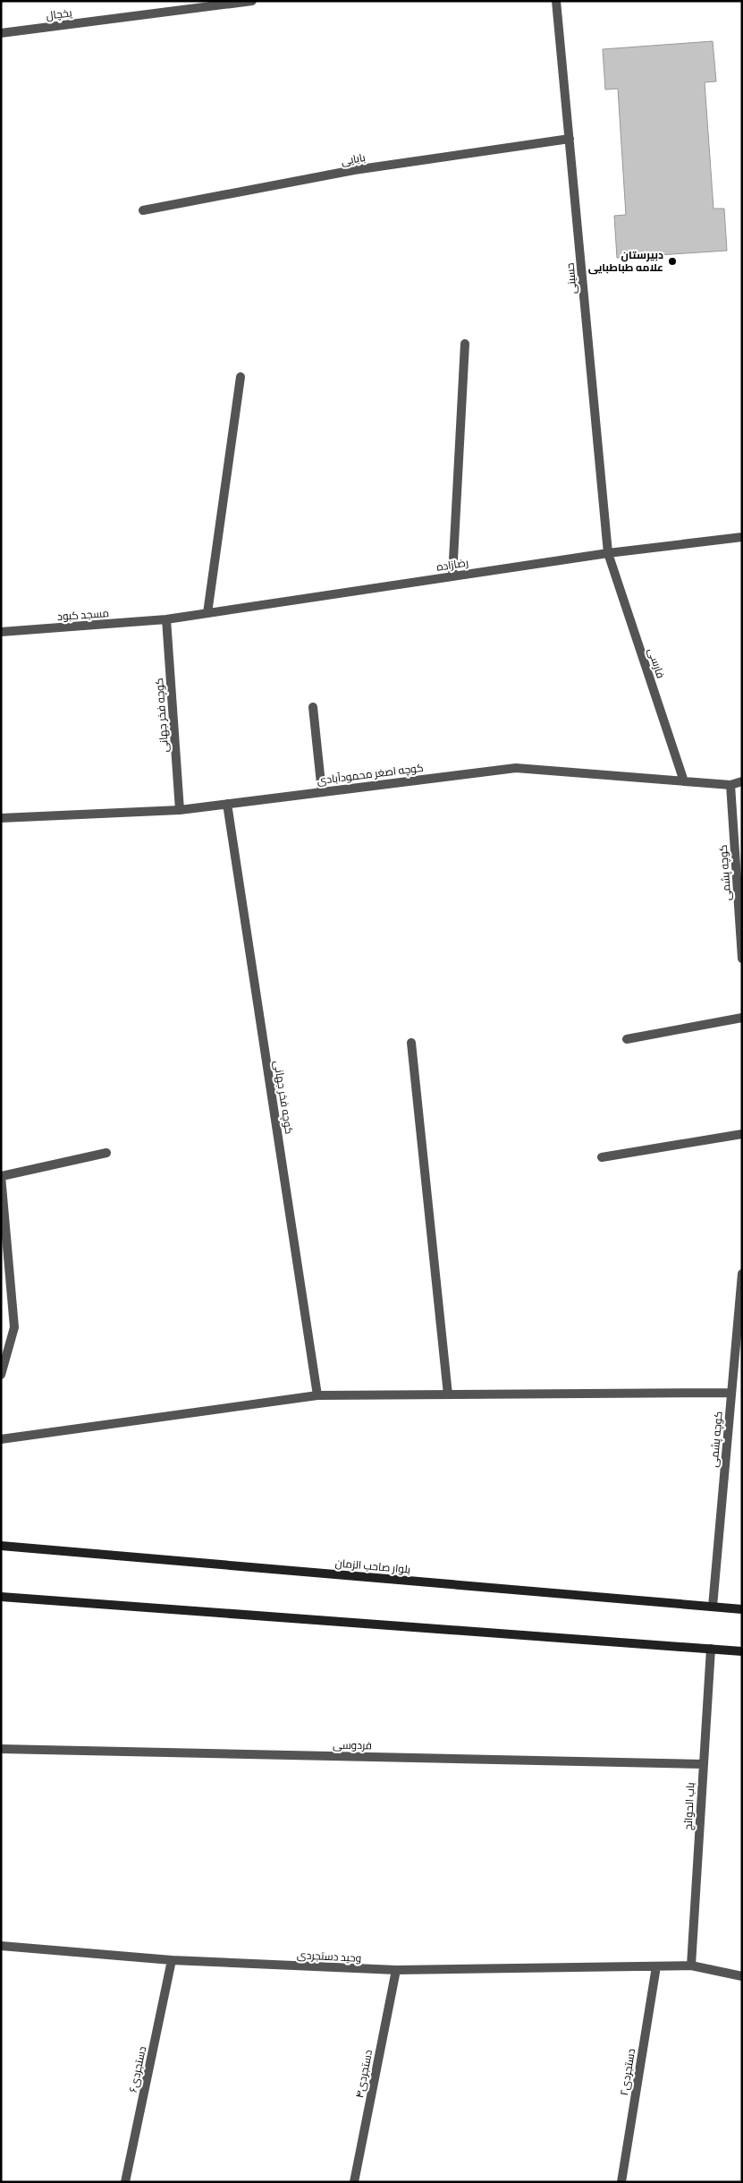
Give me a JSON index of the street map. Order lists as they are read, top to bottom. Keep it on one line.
{"streets":{"main road":["بلوار صاحب الزمان"],"street":["یخچال","بابایی","حسینی","رضازاده","مسجد کبود","فارسی","کوچه فخر جهانی","کوچه اصغر محمودآبادی","کوچه پشمی","فردوسی","باب الحوائج","وحید دستجردی","دستجردی۶","دستجردی۲","دستجردی۴"]},"crossings":[["بابایی","حسینی"],["حسینی","رضازاده"],["حسینی","فارسی"],["رضازاده","مسجد کبود"],["رضازاده","فارسی"],["رضازاده","کوچه فخر جهانی"],["مسجد کبود","کوچه فخر جهانی"],["فارسی","کوچه اصغر محمودآبادی"],["کوچه فخر جهانی","کوچه اصغر محمودآبادی"],["کوچه اصغر محمودآبادی","کوچه پشمی"],["کوچه پشمی","بلوار صاحب الزمان"],["فردوسی","باب الحوائج"],["باب الحوائج","وحید دستجردی"],["وحید دستجردی","دستجردی۶"],["وحید دستجردی","دستجردی۲"],["وحید دستجردی","دستجردی۴"]],"places":["دبیرستان علامه طباطبایی"]}
